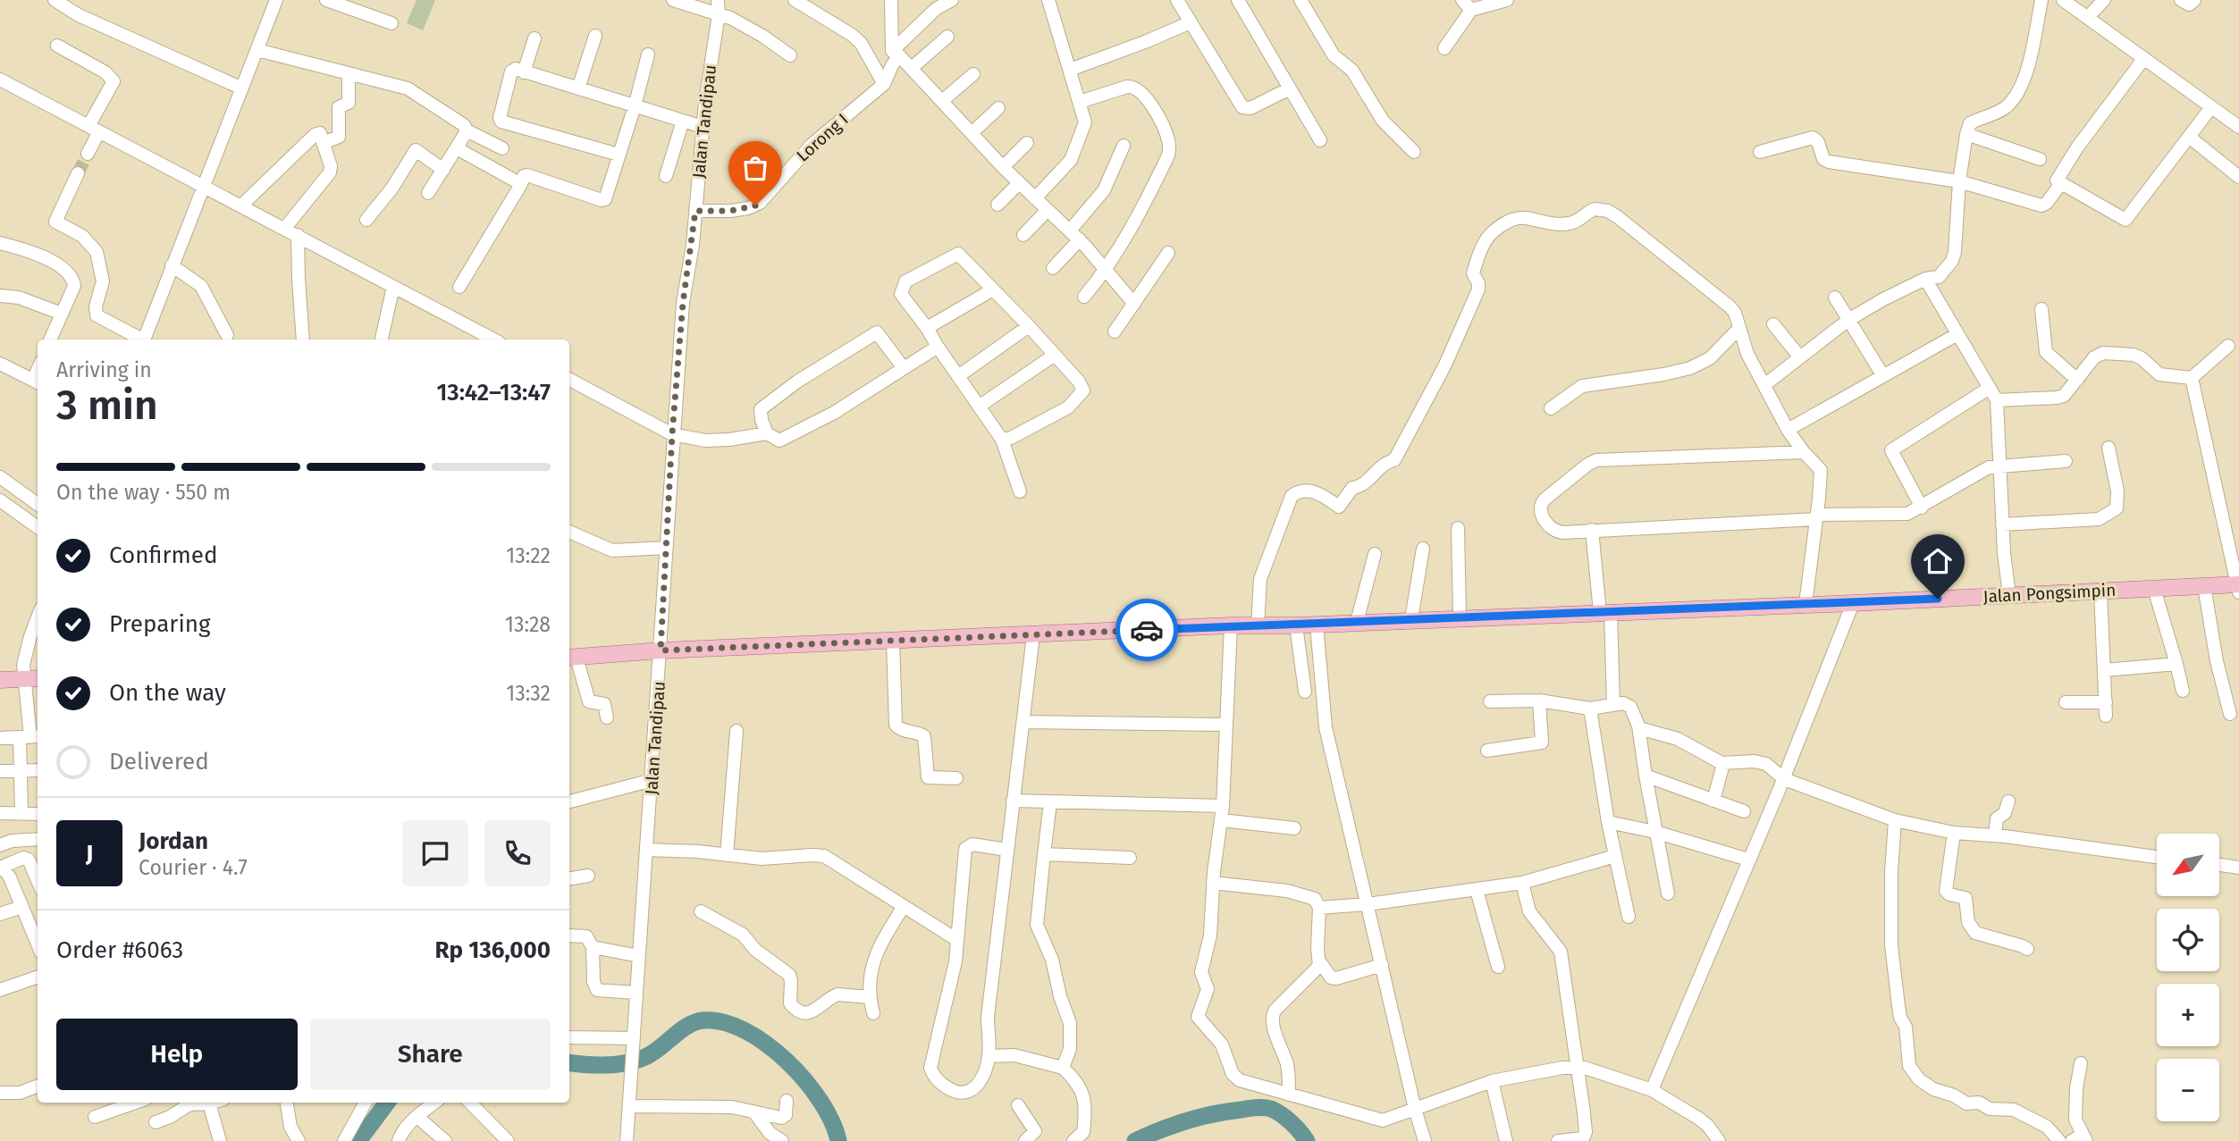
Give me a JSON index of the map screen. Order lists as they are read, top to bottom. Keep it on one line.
{"streets":{"main road":["Jalan Pongsimpin"],"street":["Jalan Tandipau","Lorong I"]},"crossings":[["Jalan Tandipau","Lorong I"],["Jalan Tandipau","Jalan Pongsimpin"]],"north":"bottom left","page":{"heading":["3 min","Arriving in","13:42–13:47"],"panel":["Jordan","Courier · 4.7","Order #6063","Rp 136,000"],"bar":"On the way · 550 m","list":[["Confirmed","13:22"],["Preparing","13:28"],["On the way","13:32"],"Delivered"],"round":"J","map_buttons":["+","−"],"buttons":["Help","Share"]}}
